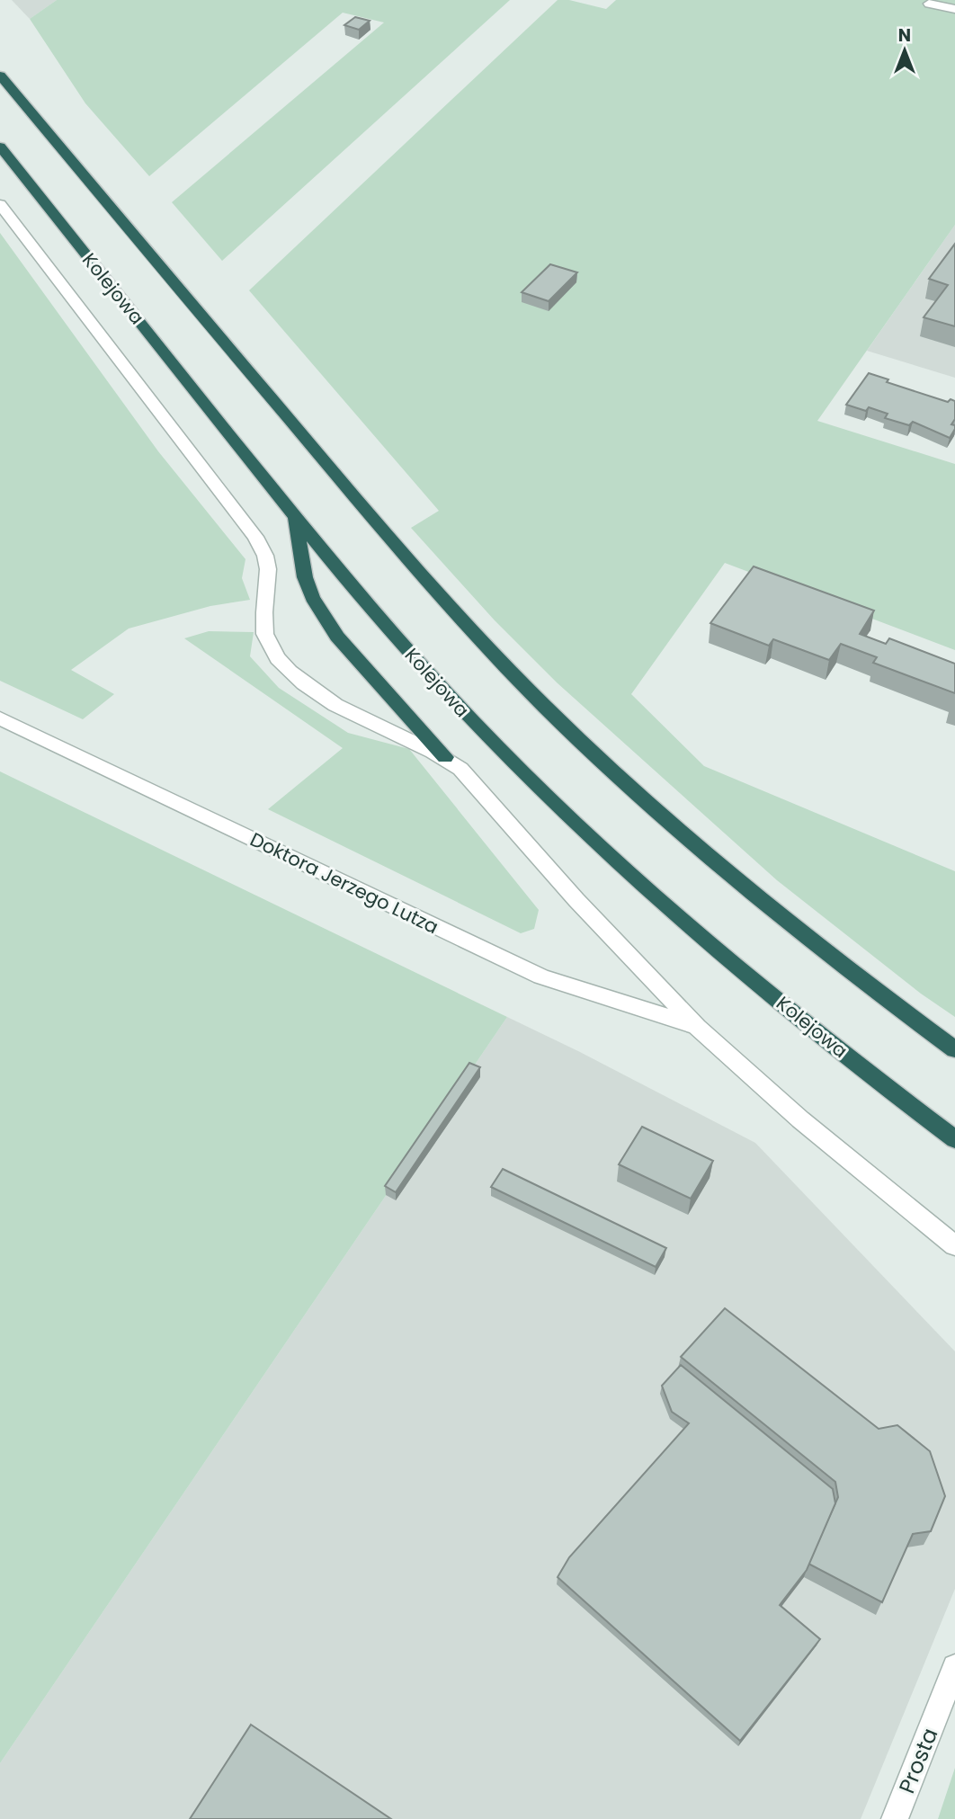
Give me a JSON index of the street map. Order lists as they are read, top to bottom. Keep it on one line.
{"streets":{"highway":["Kolejowa"],"street":["Doktora Jerzego Lutza","Prosta"]},"north":"top"}
